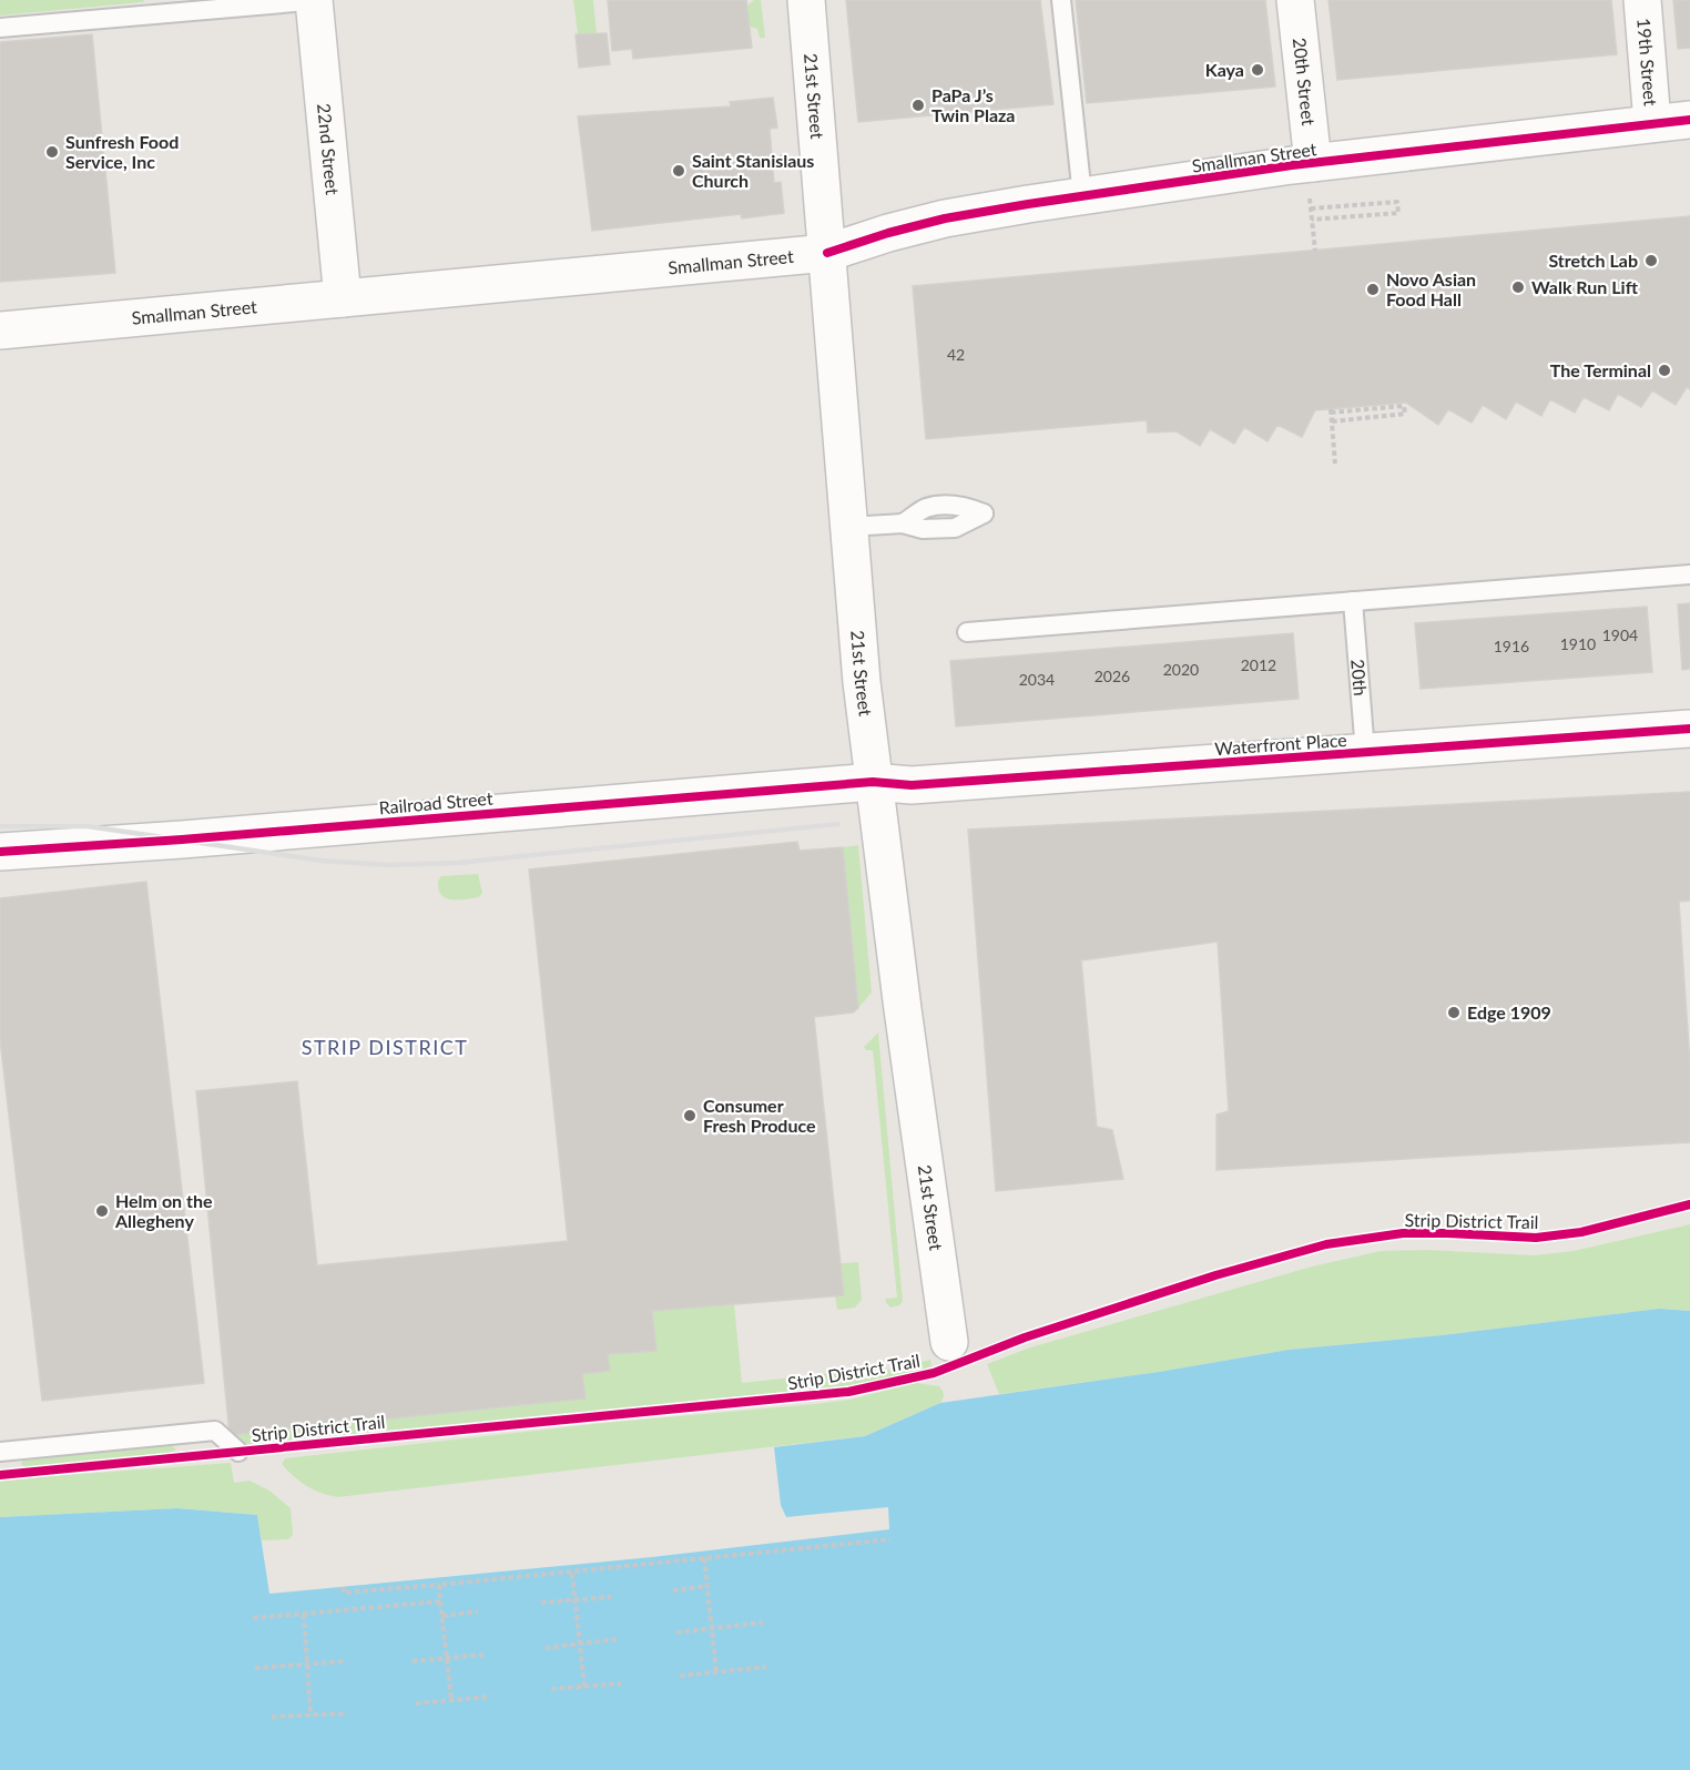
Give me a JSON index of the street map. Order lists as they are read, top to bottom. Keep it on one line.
{"streets":{"street":["19th Street","20th Street","21st Street","22nd Street","Smallman Street","Waterfront Place","Railroad Street"],"lane":["20th"],"cycle path":["Strip District Trail"]},"crossings":[["19th Street","Smallman Street"],["20th Street","Smallman Street"],["21st Street","Smallman Street"],["21st Street","Waterfront Place"],["21st Street","Railroad Street"],["22nd Street","Smallman Street"],["20th","Waterfront Place"],["Waterfront Place","Railroad Street"]],"districts":["STRIP DISTRICT"],"places":["Kaya","PaPa J’s Twin Plaza","Sunfresh Food Service, Inc","Saint Stanislaus Church","Stretch Lab","Walk Run Lift","Novo Asian Food Hall","The Terminal","Edge 1909","Consumer Fresh Produce","Helm on the Allegheny"],"house_numbers":["42","1904","1910","1916","2012","2020","2026","2034"]}
